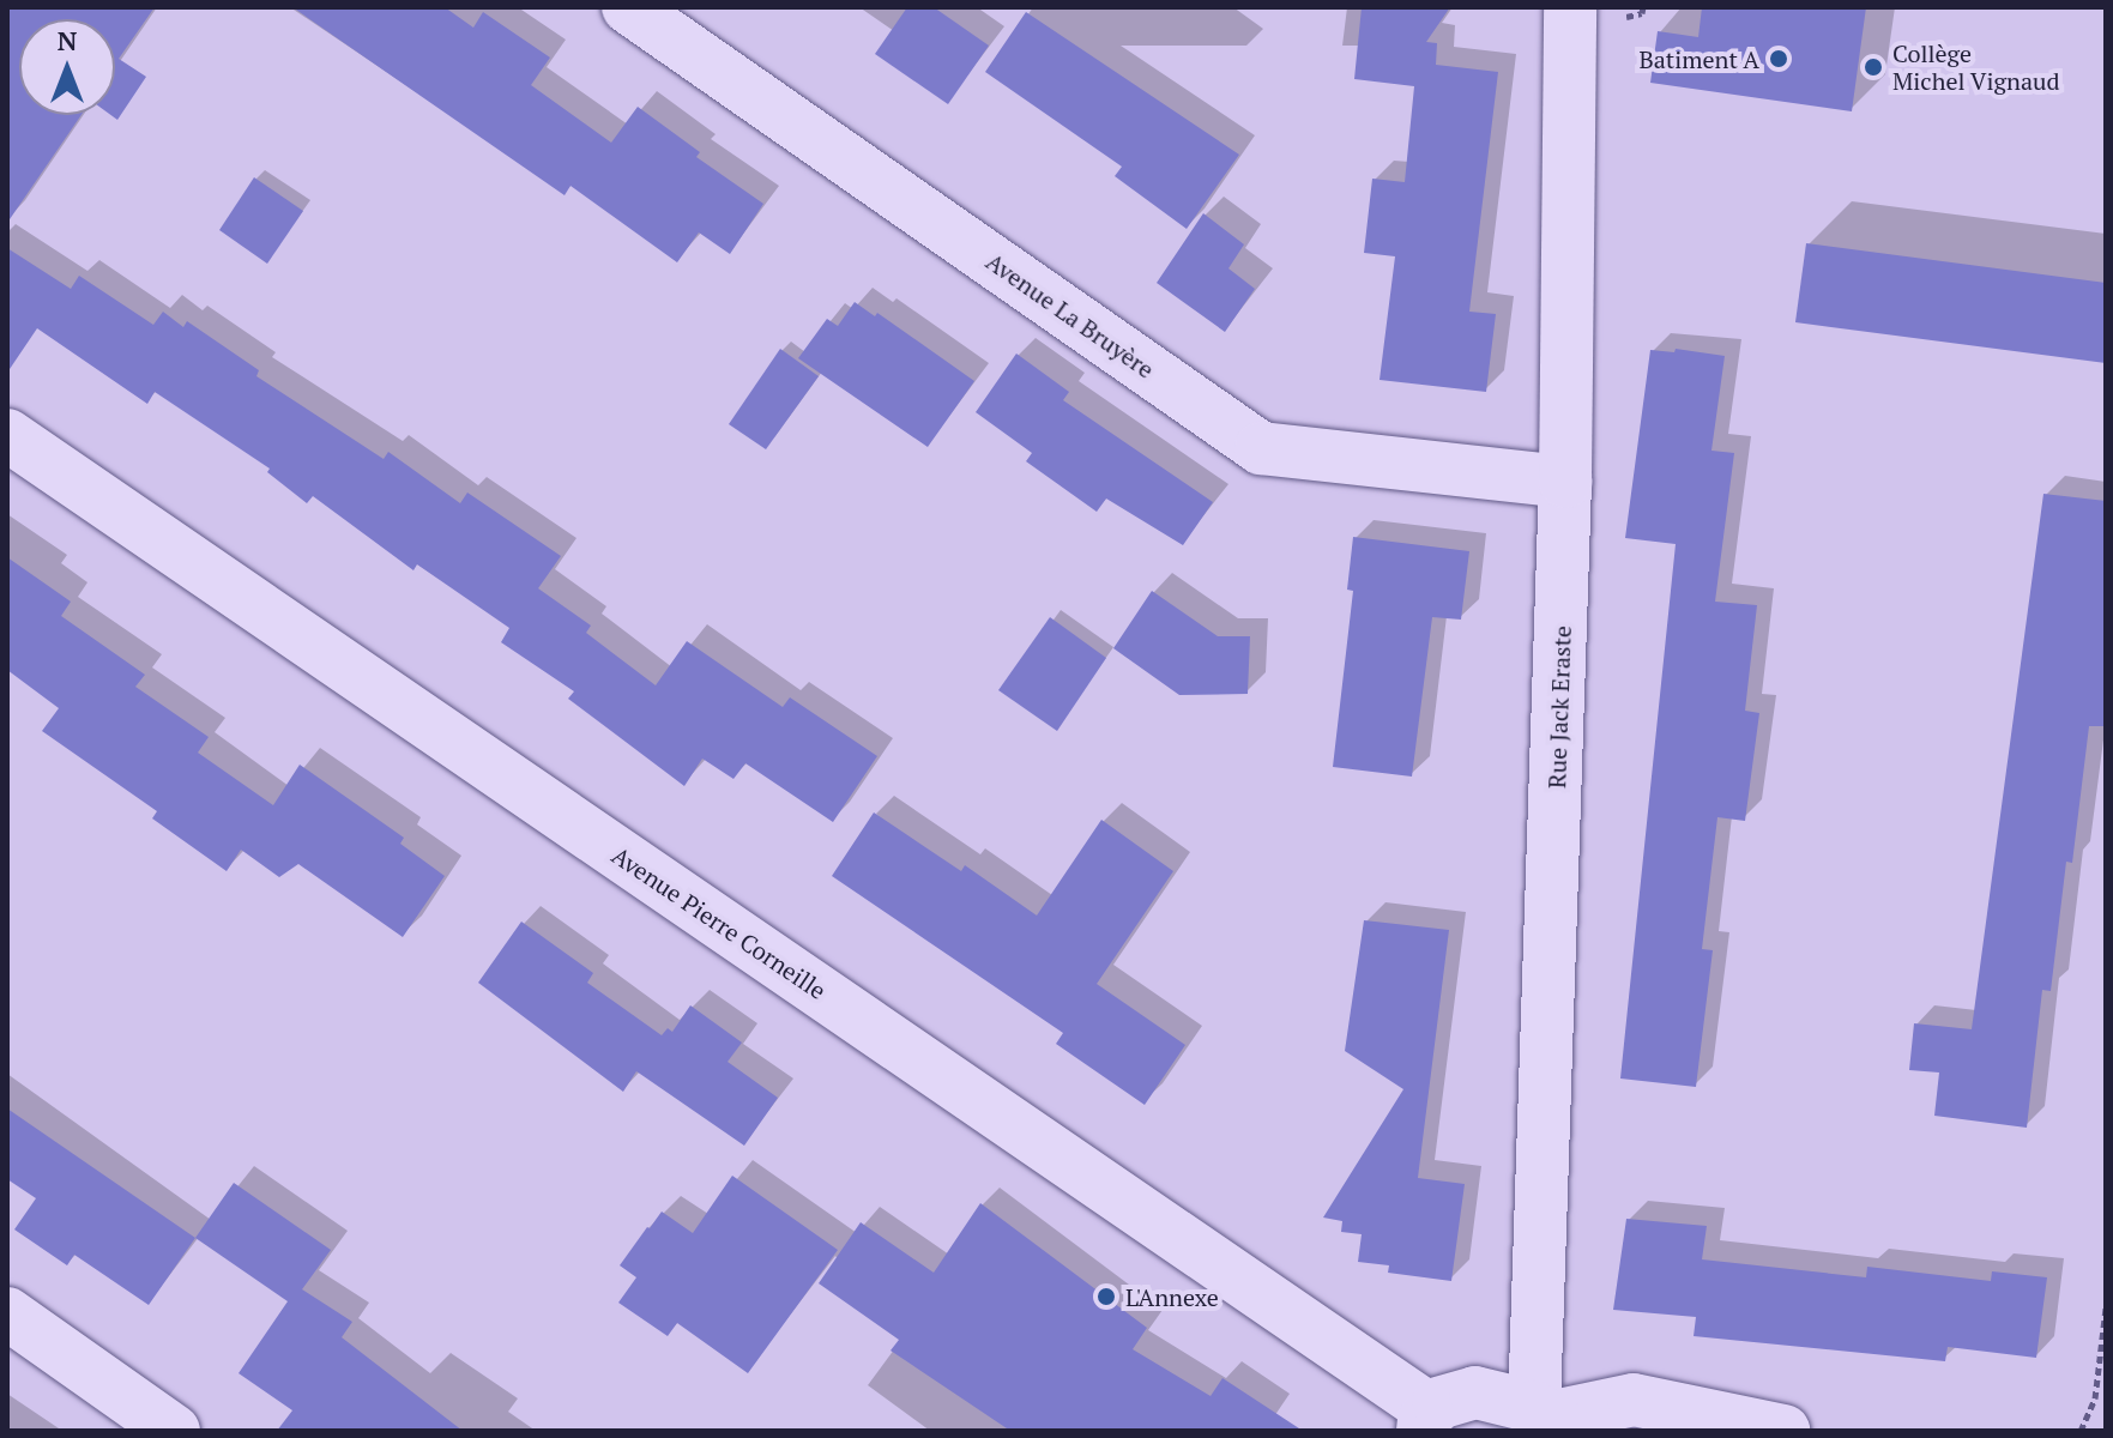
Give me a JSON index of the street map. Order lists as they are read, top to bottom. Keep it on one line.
{"streets":{"street":["Avenue La Bruyère","Rue Jack Eraste","Avenue Pierre Corneille"]},"crossings":[["Avenue La Bruyère","Rue Jack Eraste"]],"places":["Batiment A","Collège Michel Vignaud","L'Annexe"],"north":"top"}
